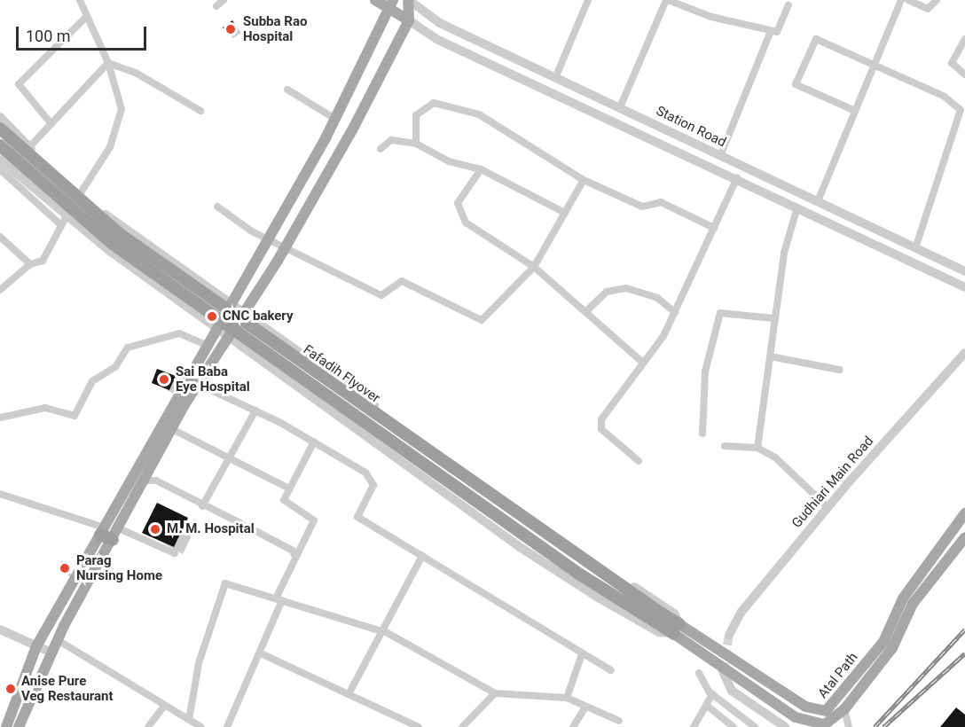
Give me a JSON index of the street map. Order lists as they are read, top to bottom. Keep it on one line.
{"streets":{"highway":["Fafadih Flyover"],"main road":["Atal Path"],"street":["Station Road","Gudhiari Main Road"]},"crossings":[["Fafadih Flyover","Atal Path"]],"places":["Subba Rao Hospital","CNC bakery","Sai Baba Eye Hospital","M. M. Hospital","Parag Nursing Home","Anise Pure Veg Restaurant"],"scale_bar":"100 m"}
